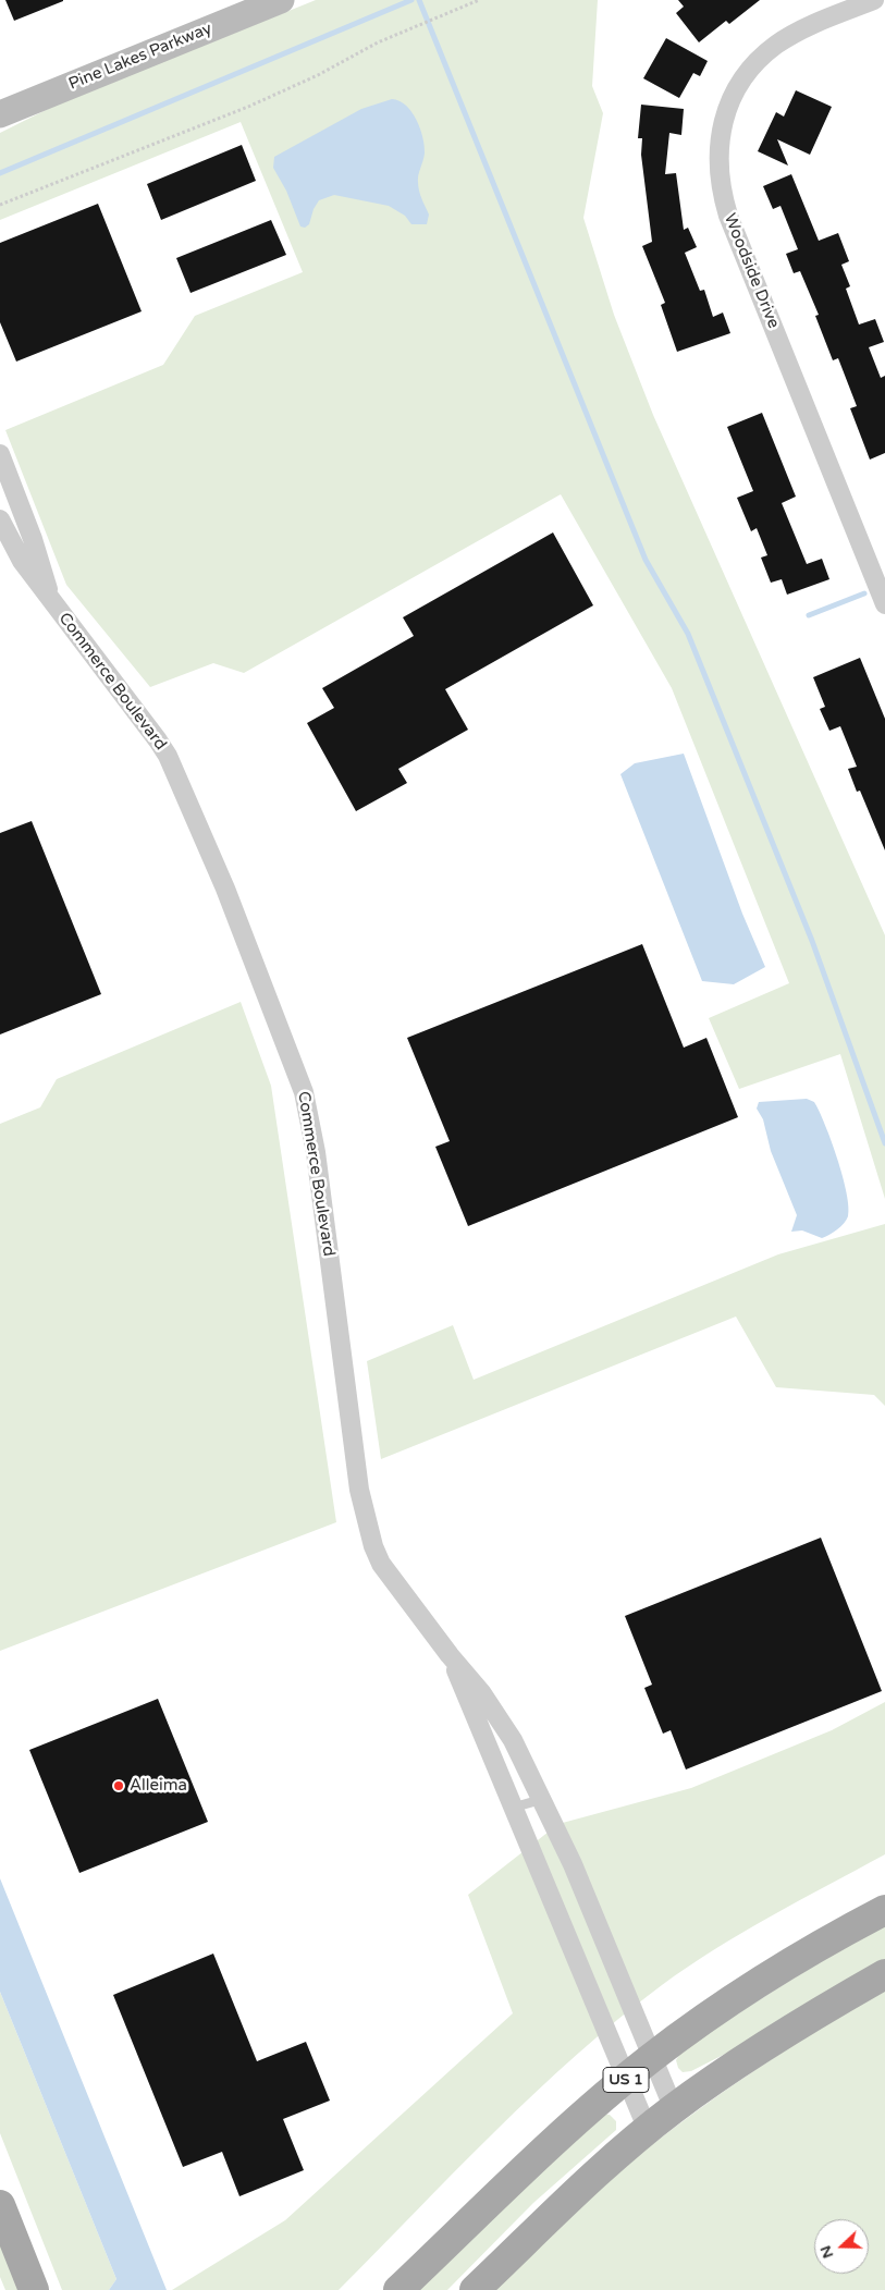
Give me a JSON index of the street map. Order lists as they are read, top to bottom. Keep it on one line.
{"streets":{"main road":["US 1"],"street":["Pine Lakes Parkway","Woodside Drive","Commerce Boulevard"]},"places":["Alleima"],"north":"left"}
